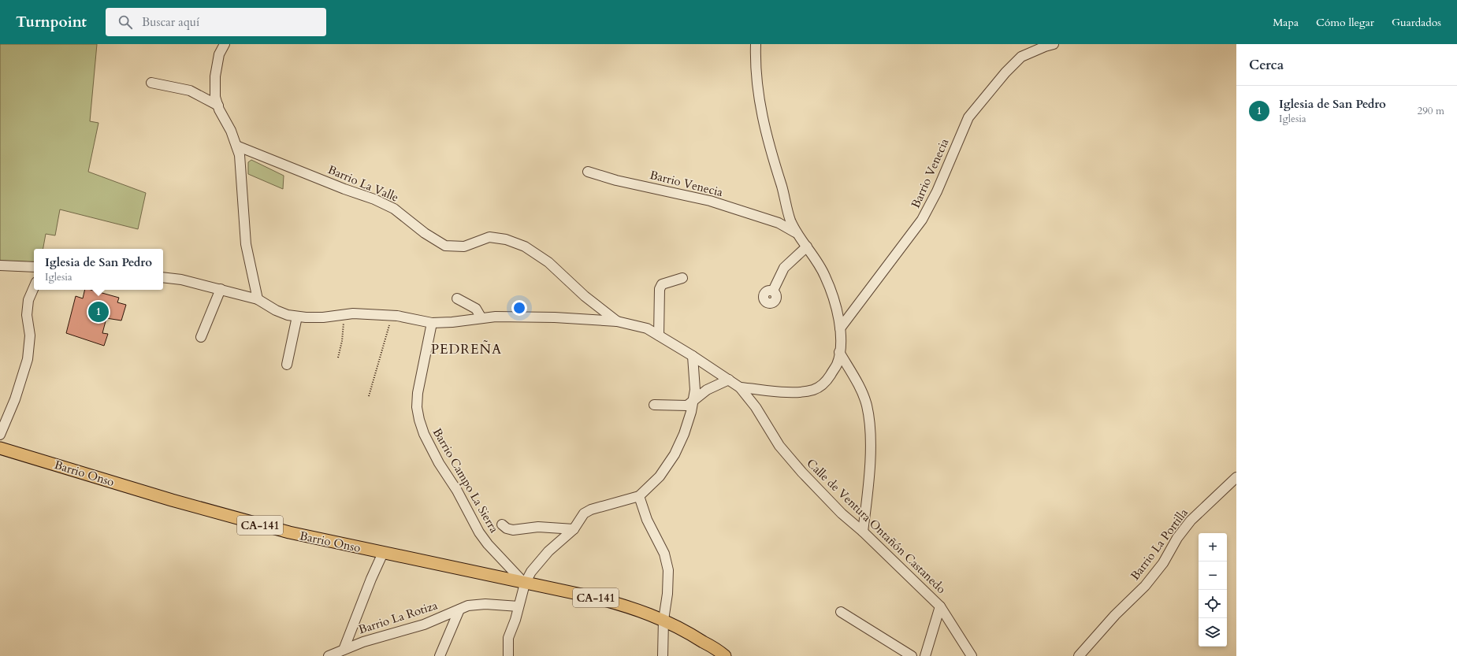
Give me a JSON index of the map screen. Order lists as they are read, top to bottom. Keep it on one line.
{"streets":{"main road":["Barrio Onso","CA-141"],"street":["Barrio Venecia","Barrio La Valle","Barrio Campo La Sierra","Calle de Ventura Ontañón Castanedo","Barrio La Portilla","Barrio La Rotiza"]},"crossings":[["Barrio Venecia","Calle de Ventura Ontañón Castanedo"],["Barrio La Valle","Calle de Ventura Ontañón Castanedo"],["Barrio Onso","Barrio Campo La Sierra"],["Barrio Onso","CA-141"],["Barrio Onso","Barrio La Rotiza"],["Barrio Campo La Sierra","Calle de Ventura Ontañón Castanedo"]],"districts":["PEDREÑA"],"page":{"header":"Turnpoint","search":"Buscar aquí","nav":["Mapa","Cómo llegar","Guardados"],"heading":"Cerca","list":[{"mark":"1","name":"Iglesia de San Pedro","note":"Iglesia","value":"290 m"}],"popup":["Iglesia de San Pedro","Iglesia"],"pins":"1","map_buttons":["+","−"]}}
